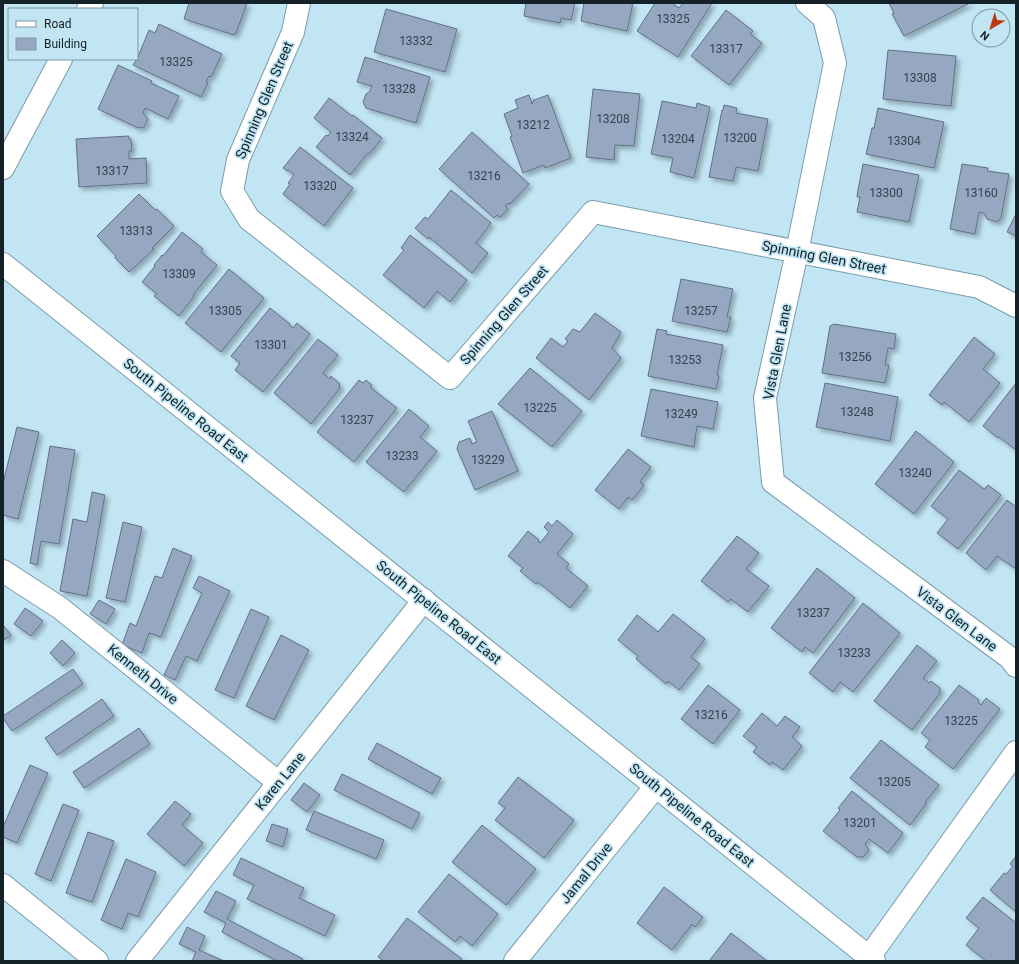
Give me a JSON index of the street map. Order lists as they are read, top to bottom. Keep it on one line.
{"streets":{"street":["Spinning Glen Street","Vista Glen Lane","South Pipeline Road East","Kenneth Drive","Karen Lane","Jamal Drive"]},"crossings":[["Spinning Glen Street","Vista Glen Lane"],["South Pipeline Road East","Karen Lane"],["South Pipeline Road East","Jamal Drive"],["Kenneth Drive","Karen Lane"]],"house_numbers":["13325","13332","13317","13325","13308","13328","13208","13212","13324","13200","13204","13304","13317","13216","13320","13300","13160","13313","13309","13305","13257","13301","13256","13253","13225","13248","13249","13237","13233","13229","13240","13237","13233","13216","13225","13205","13201"],"legend":["Road","Building"],"north":"bottom left"}
